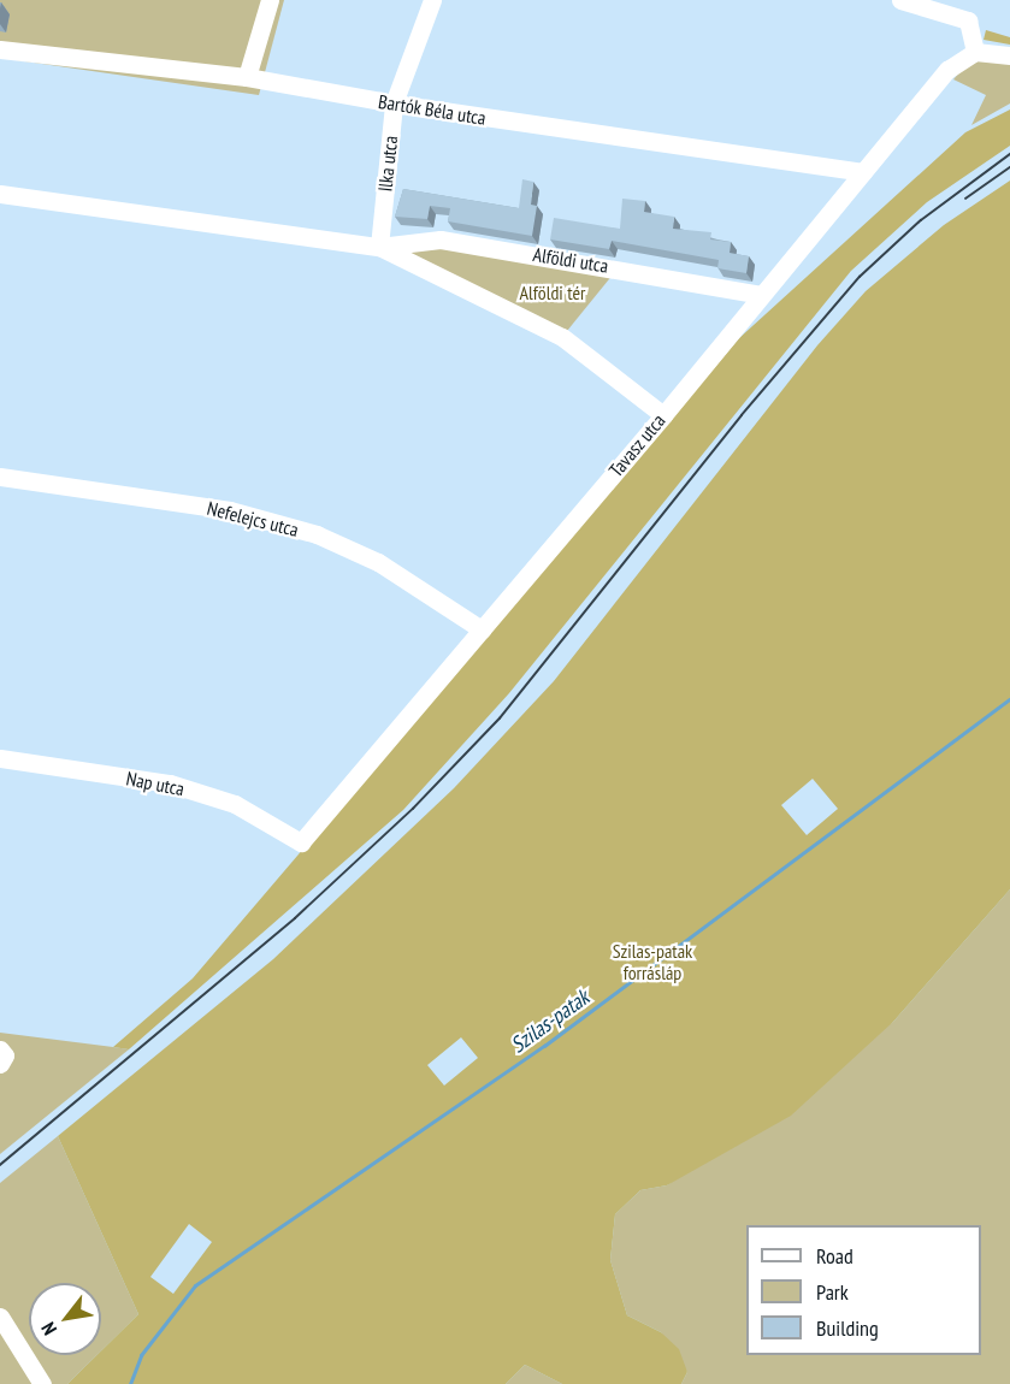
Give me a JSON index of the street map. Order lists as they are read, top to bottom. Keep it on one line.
{"streets":{"street":["Bartók Béla utca","Ilka utca","Alföldi utca","Tavasz utca","Nefelejcs utca","Nap utca"]},"crossings":[["Bartók Béla utca","Ilka utca"],["Bartók Béla utca","Tavasz utca"],["Ilka utca","Alföldi utca"],["Alföldi utca","Tavasz utca"],["Tavasz utca","Nefelejcs utca"],["Tavasz utca","Nap utca"]],"water":["Szilas-patak"],"parks":["Alföldi tér","Szilas-patak forrásláp"],"legend":["Road","Park","Building"],"north":"bottom left"}
